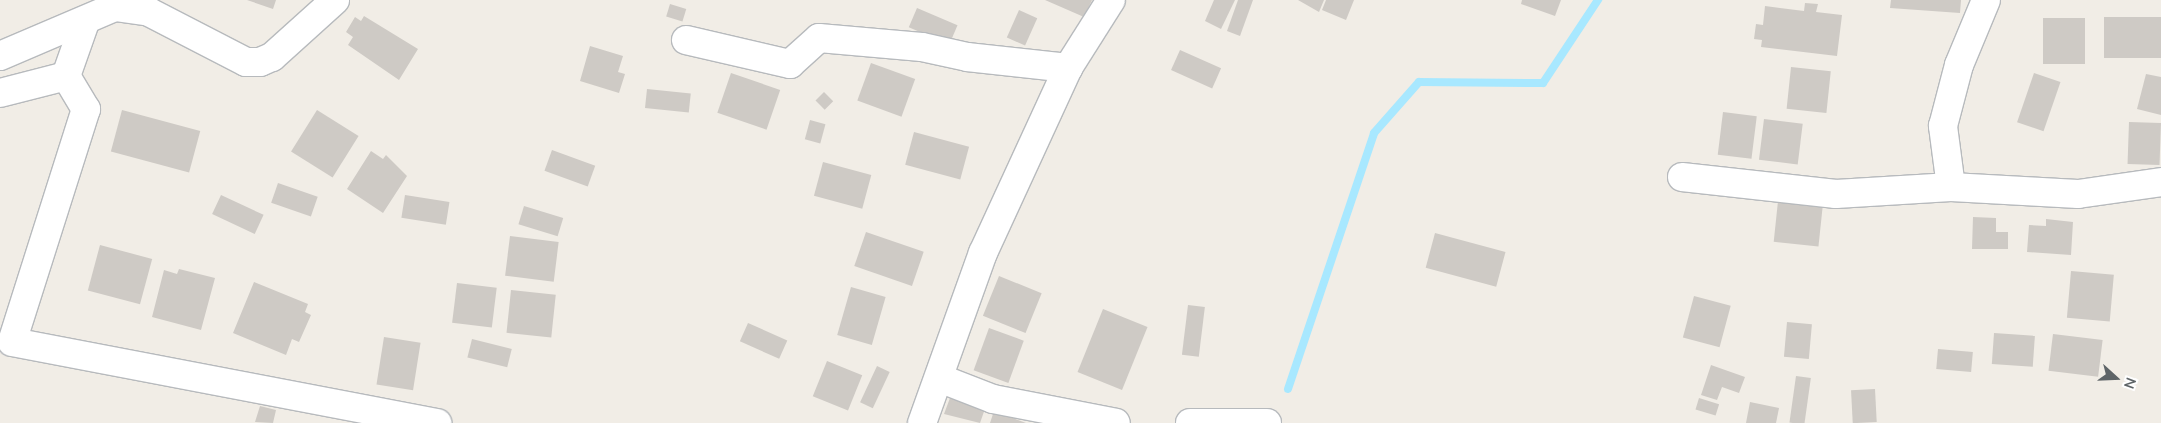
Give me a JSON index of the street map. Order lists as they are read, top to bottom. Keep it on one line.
{"north":"right"}
